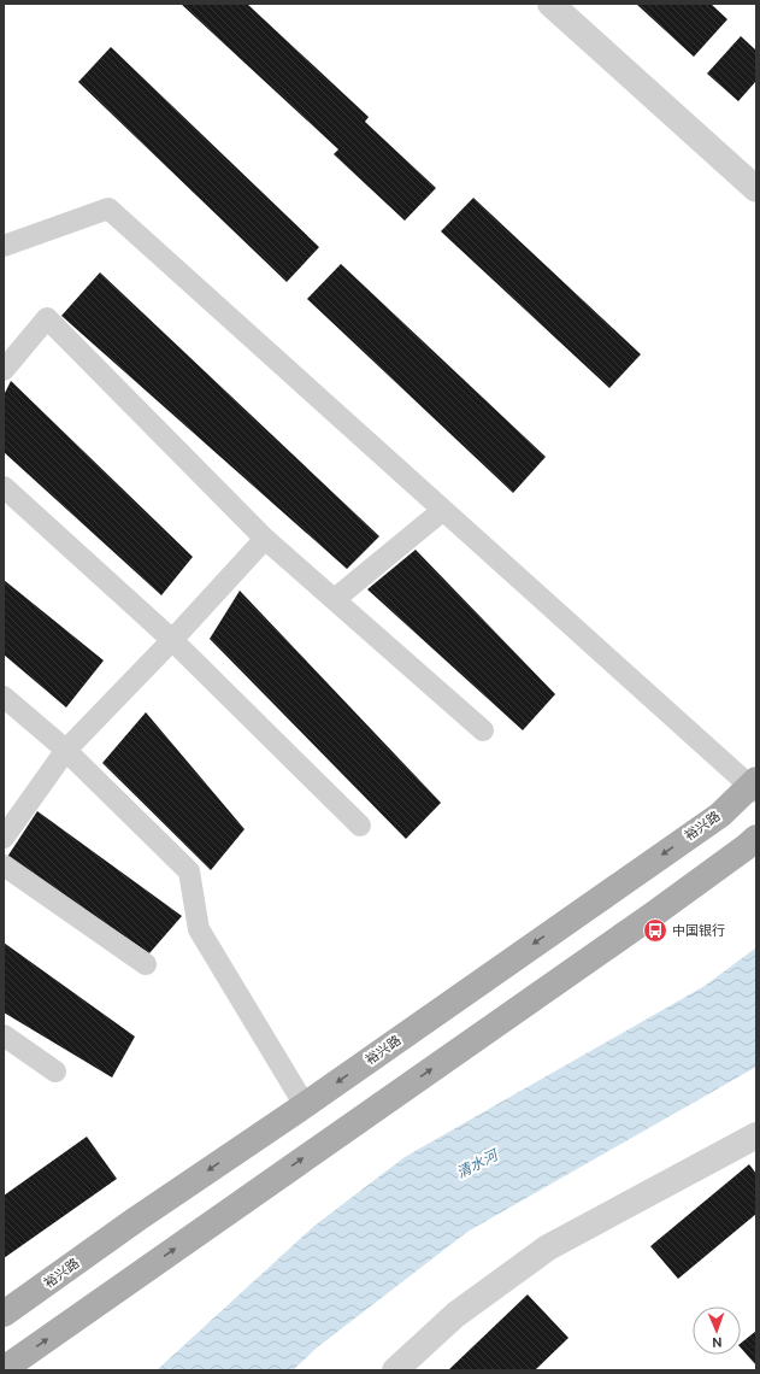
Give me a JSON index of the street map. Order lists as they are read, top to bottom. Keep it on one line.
{"streets":{"main road":["裕兴路"]},"water":["清水河"],"places":{"bus stop":["中国银行"]},"north":"bottom"}
